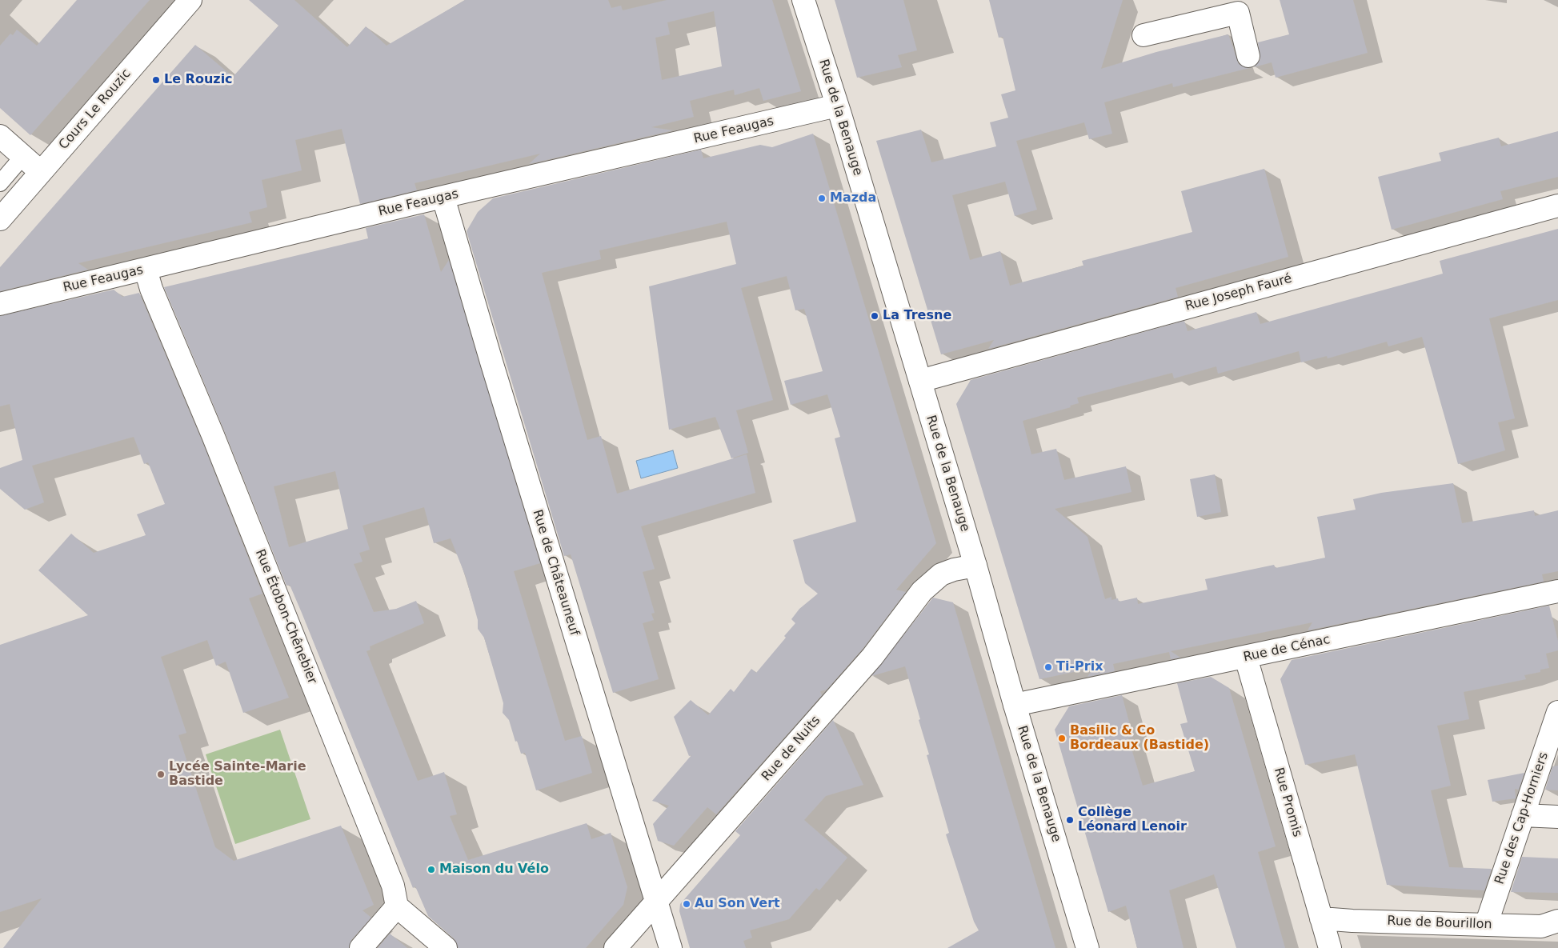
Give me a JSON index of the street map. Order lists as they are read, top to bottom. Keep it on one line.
{"streets":{"street":["Cours Le Rouzic","Rue de la Benauge","Rue Feaugas","Rue Joseph Fauré","Rue de Châteauneuf","Rue Étobon-Chênebier","Rue de Cénac","Rue de Nuits","Rue Promis","Rue des Cap-Horniers","Rue de Bourillon"]},"crossings":[["Rue de la Benauge","Rue Feaugas"],["Rue de la Benauge","Rue Joseph Fauré"],["Rue de la Benauge","Rue de Cénac"],["Rue de la Benauge","Rue de Nuits"],["Rue Feaugas","Rue de Châteauneuf"],["Rue Feaugas","Rue Étobon-Chênebier"],["Rue de Châteauneuf","Rue de Nuits"],["Rue de Cénac","Rue Promis"],["Rue Promis","Rue de Bourillon"],["Rue des Cap-Horniers","Rue de Bourillon"]],"places":["Le Rouzic","Mazda","La Tresne","Ti-Prix","Basilic & Co Bordeaux (Bastide)","Lycée Sainte-Marie Bastide","Collège Léonard Lenoir","Maison du Vélo","Au Son Vert"]}
